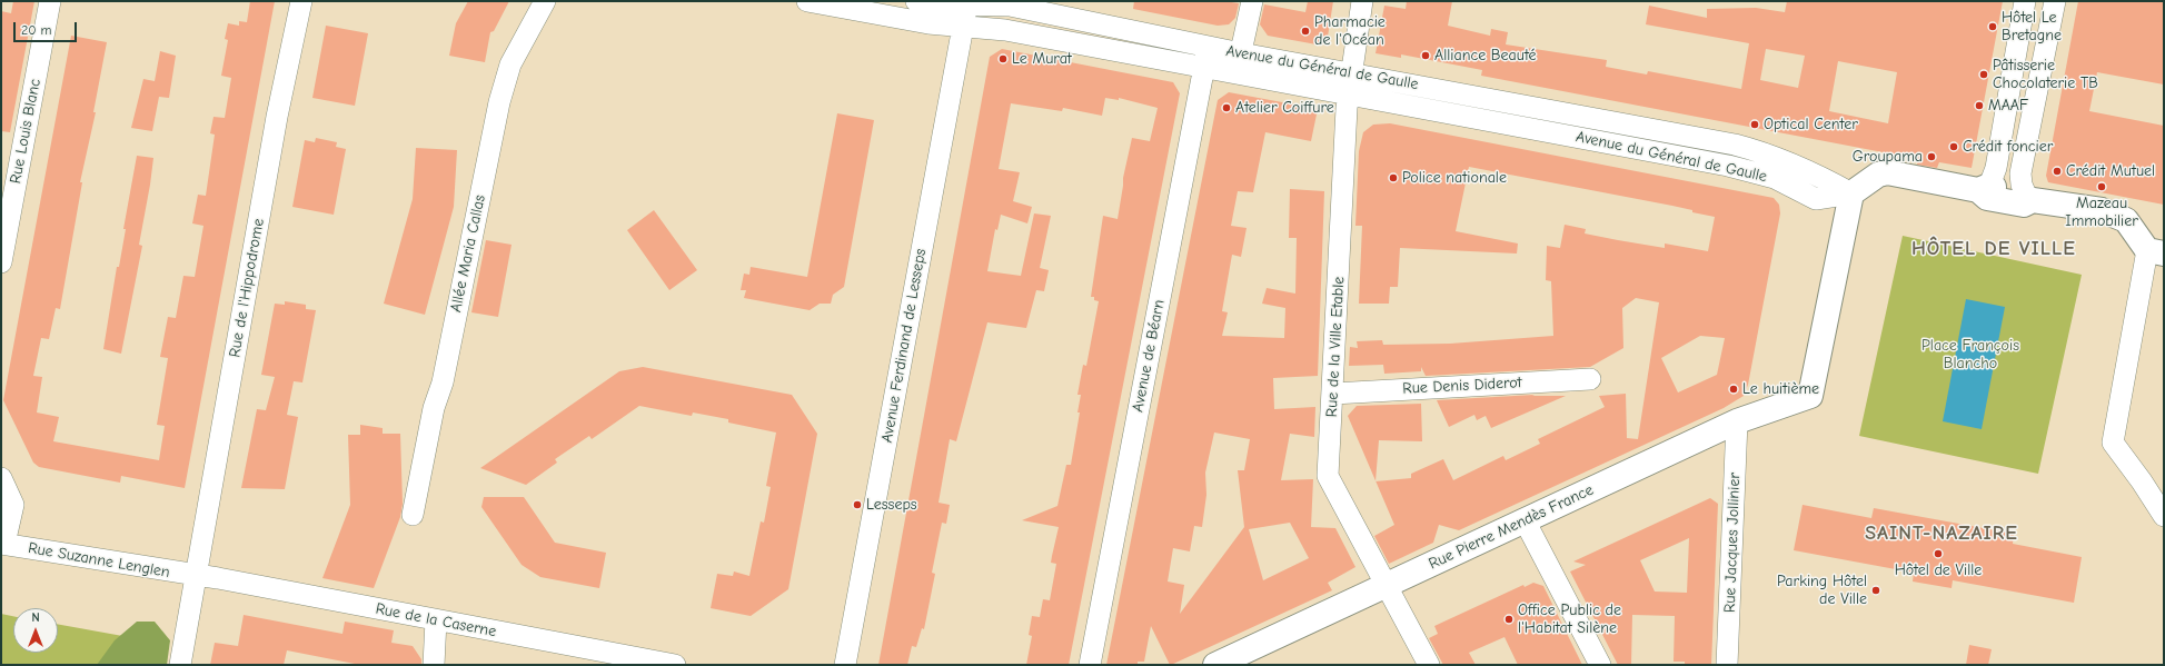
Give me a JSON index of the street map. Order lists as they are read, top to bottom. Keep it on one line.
{"streets":{"main road":["Rue Pierre Mendès France"],"street":["Avenue du Général de Gaulle","Rue Louis Blanc","Allée Maria Callas","Rue de l'Hippodrome","Avenue Ferdinand de Lesseps","Rue de la Ville Etable","Avenue de Béarn","Rue Denis Diderot","Rue Jacques Jollinier","Rue Suzanne Lenglen","Rue de la Caserne"]},"crossings":[["Avenue du Général de Gaulle","Avenue Ferdinand de Lesseps"],["Avenue du Général de Gaulle","Rue de la Ville Etable"],["Avenue du Général de Gaulle","Avenue de Béarn"],["Avenue du Général de Gaulle","Rue Pierre Mendès France"],["Rue de l'Hippodrome","Rue Suzanne Lenglen"],["Rue de l'Hippodrome","Rue de la Caserne"],["Rue de la Ville Etable","Rue Denis Diderot"],["Rue de la Ville Etable","Rue Pierre Mendès France"],["Rue Pierre Mendès France","Rue Jacques Jollinier"],["Rue Suzanne Lenglen","Rue de la Caserne"]],"districts":["HÔTEL DE VILLE","SAINT-NAZAIRE"],"parks":["Place François Blancho"],"places":["Hôtel Le Bretagne","Pharmacie de l'Océan","Alliance Beauté","Le Murat","Pâtisserie Chocolaterie TB","MAAF","Atelier Coiffure","Optical Center","Crédit foncier","Groupama","Crédit Mutuel","Police nationale","Mazeau Immobilier","Le huitième","Lesseps","Hôtel de Ville","Parking Hôtel de Ville","Office Public de l'Habitat Silène"],"scale_bar":"20 m","north":"top"}
